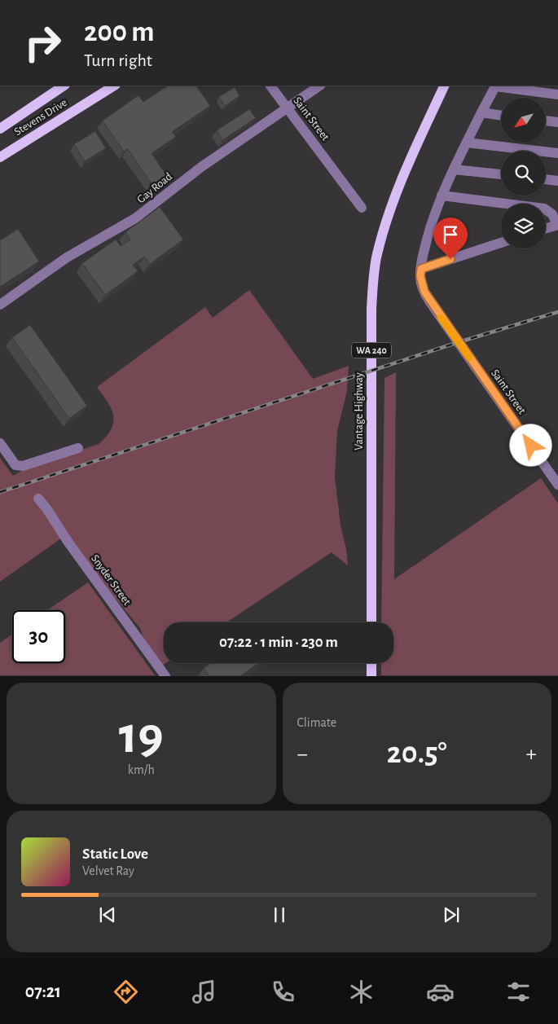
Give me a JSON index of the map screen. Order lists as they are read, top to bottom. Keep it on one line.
{"streets":{"main road":["Stevens Drive","WA 240","Vantage Highway"],"street":["Saint Street","Gay Road","Snyder Street"]},"crossings":[["Saint Street","Gay Road"]],"north":"bottom left","page":{"turn":["200 m","Turn right"],"limit":"30","trip":"07:22 · 1 min · 230 m","tile":[["19","km/h"],"Climate"],"heat":["−","20.5°","+"],"song":["Static Love","Velvet Ray"],"tabs":"07:21"}}
